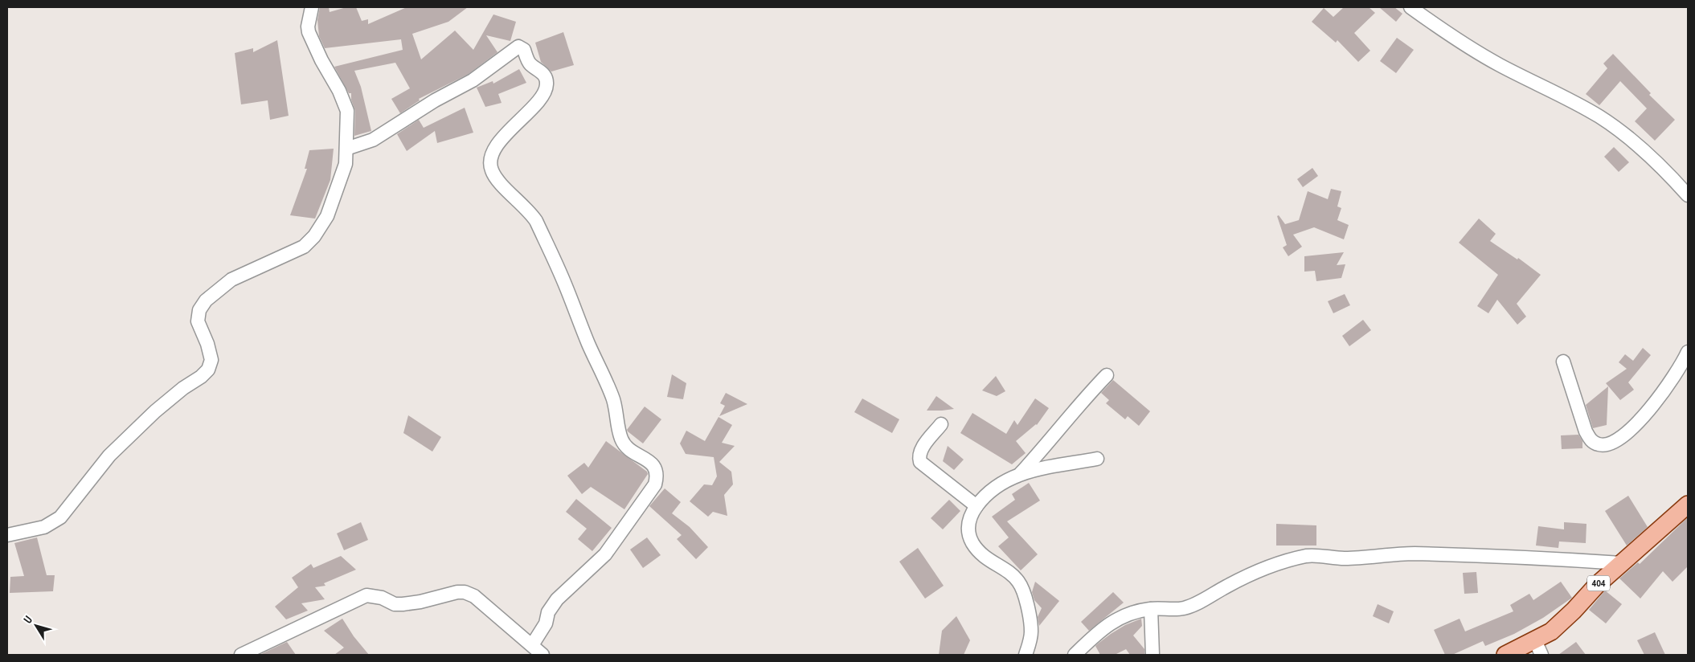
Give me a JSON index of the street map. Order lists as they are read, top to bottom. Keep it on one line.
{"streets":{"main road":["404"]},"north":"top left"}
